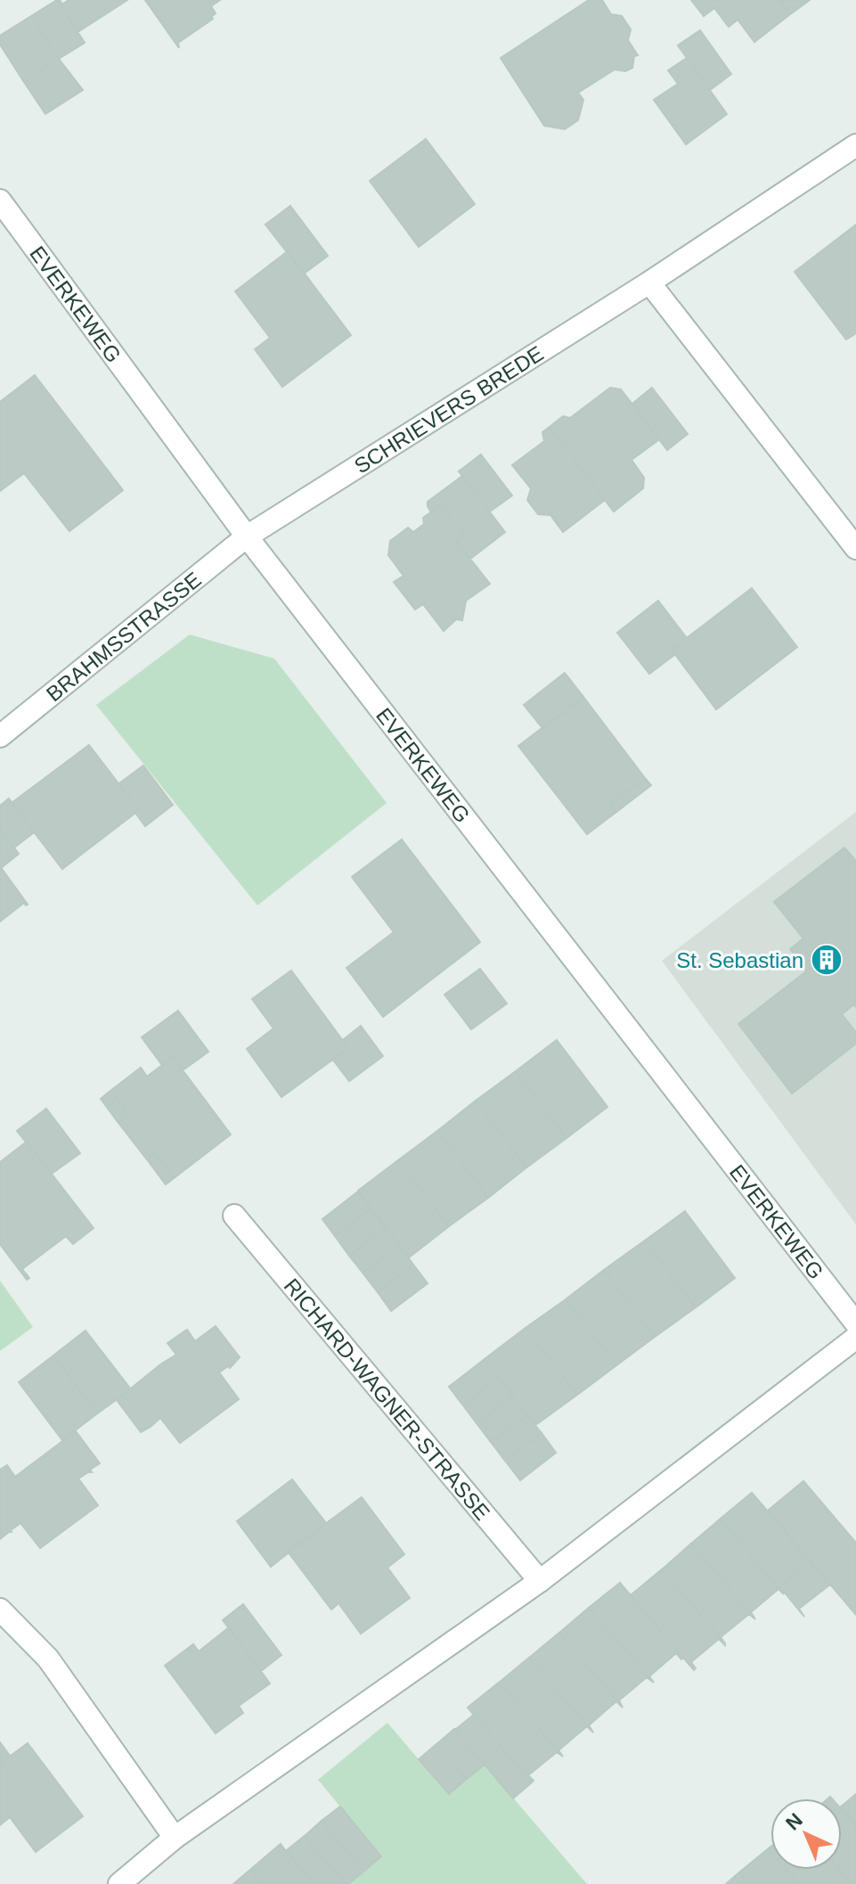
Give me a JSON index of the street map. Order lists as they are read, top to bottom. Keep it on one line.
{"streets":{"street":["EVERKEWEG","SCHRIEVERS BREDE","BRAHMSSTRASSE","RICHARD-WAGNER-STRASSE"]},"crossings":[["EVERKEWEG","SCHRIEVERS BREDE"],["EVERKEWEG","BRAHMSSTRASSE"],["SCHRIEVERS BREDE","BRAHMSSTRASSE"]],"places":{"building":["St. Sebastian"]},"north":"top left"}
